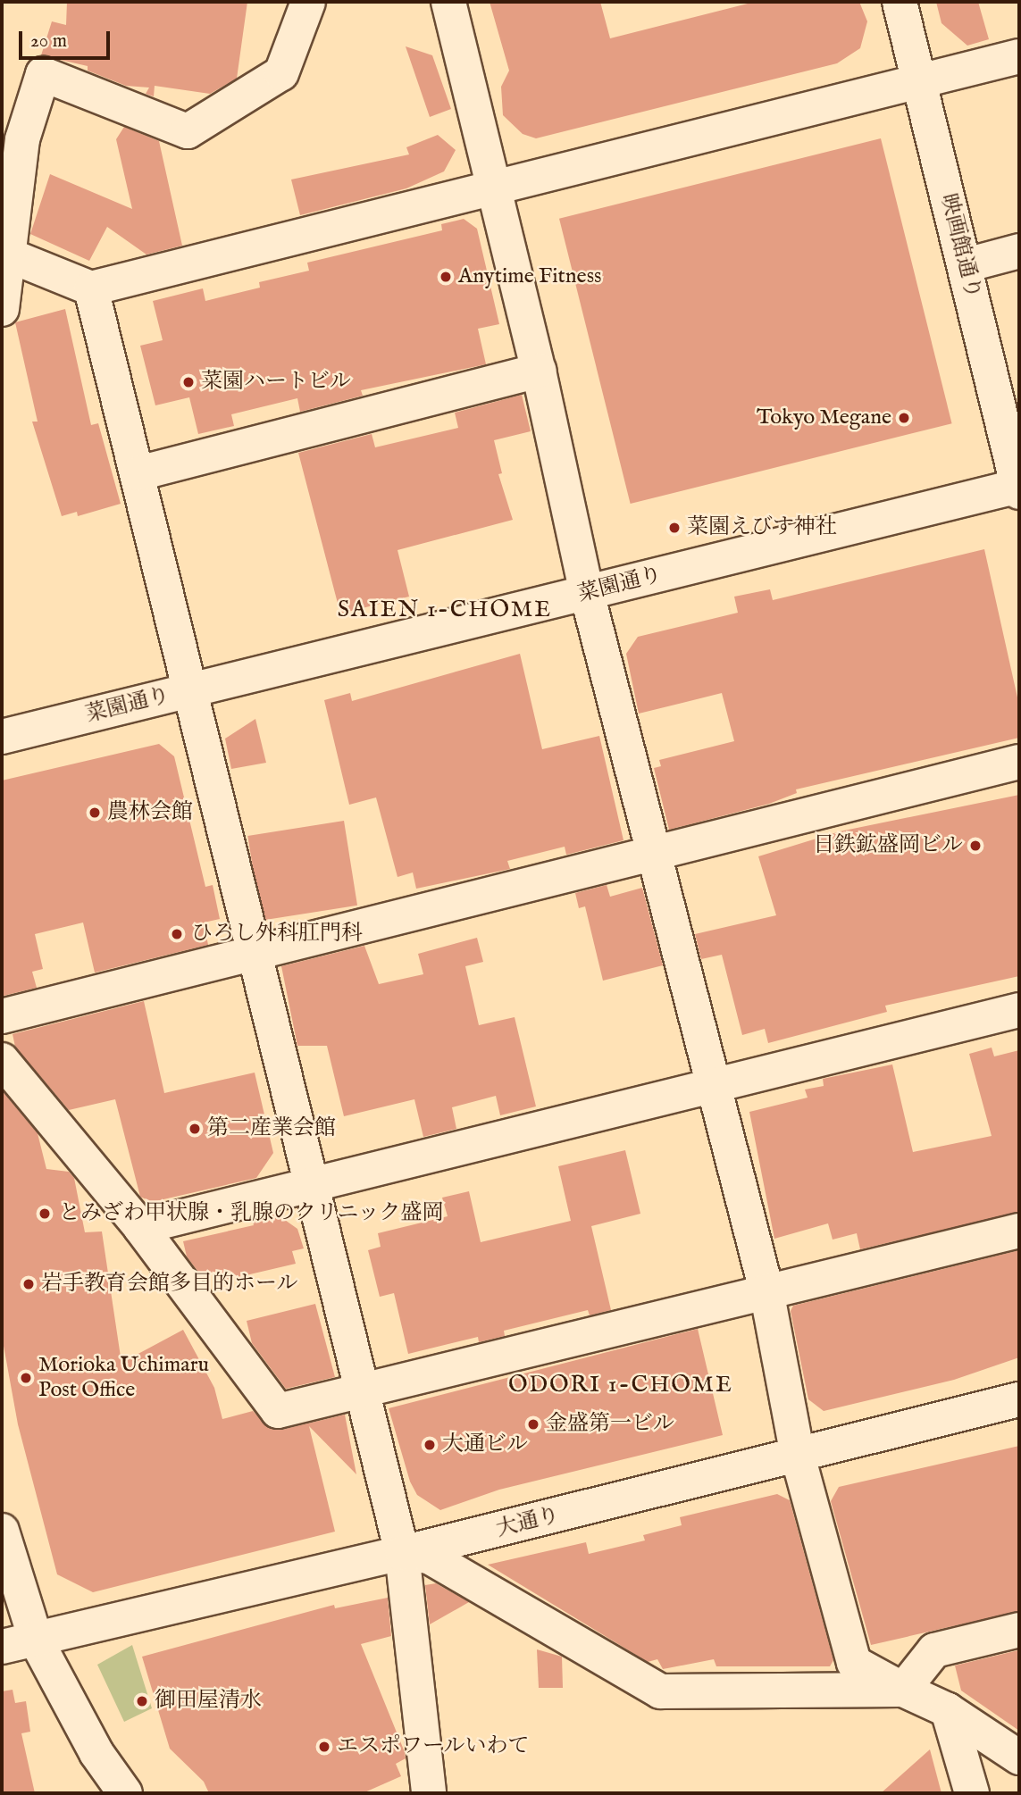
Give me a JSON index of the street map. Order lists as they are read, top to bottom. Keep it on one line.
{"streets":{"street":["映画館通り","菜園通り","大通り"]},"crossings":[["映画館通り","菜園通り"]],"districts":["SAIEN 1-CHOME","ODORI 1-CHOME"],"places":["Anytime Fitness","菜園ハートビル","Tokyo Megane","菜園えびす神社","農林会館","日鉄鉱盛岡ビル","ひろし外科肛門科","第二産業会館","とみざわ甲状腺・乳腺のクリニック盛岡","岩手教育会館多目的ホール","Morioka Uchimaru Post Office","金盛第一ビル","大通ビル","御田屋清水","エスポワールいわて"],"scale_bar":"20 m"}
